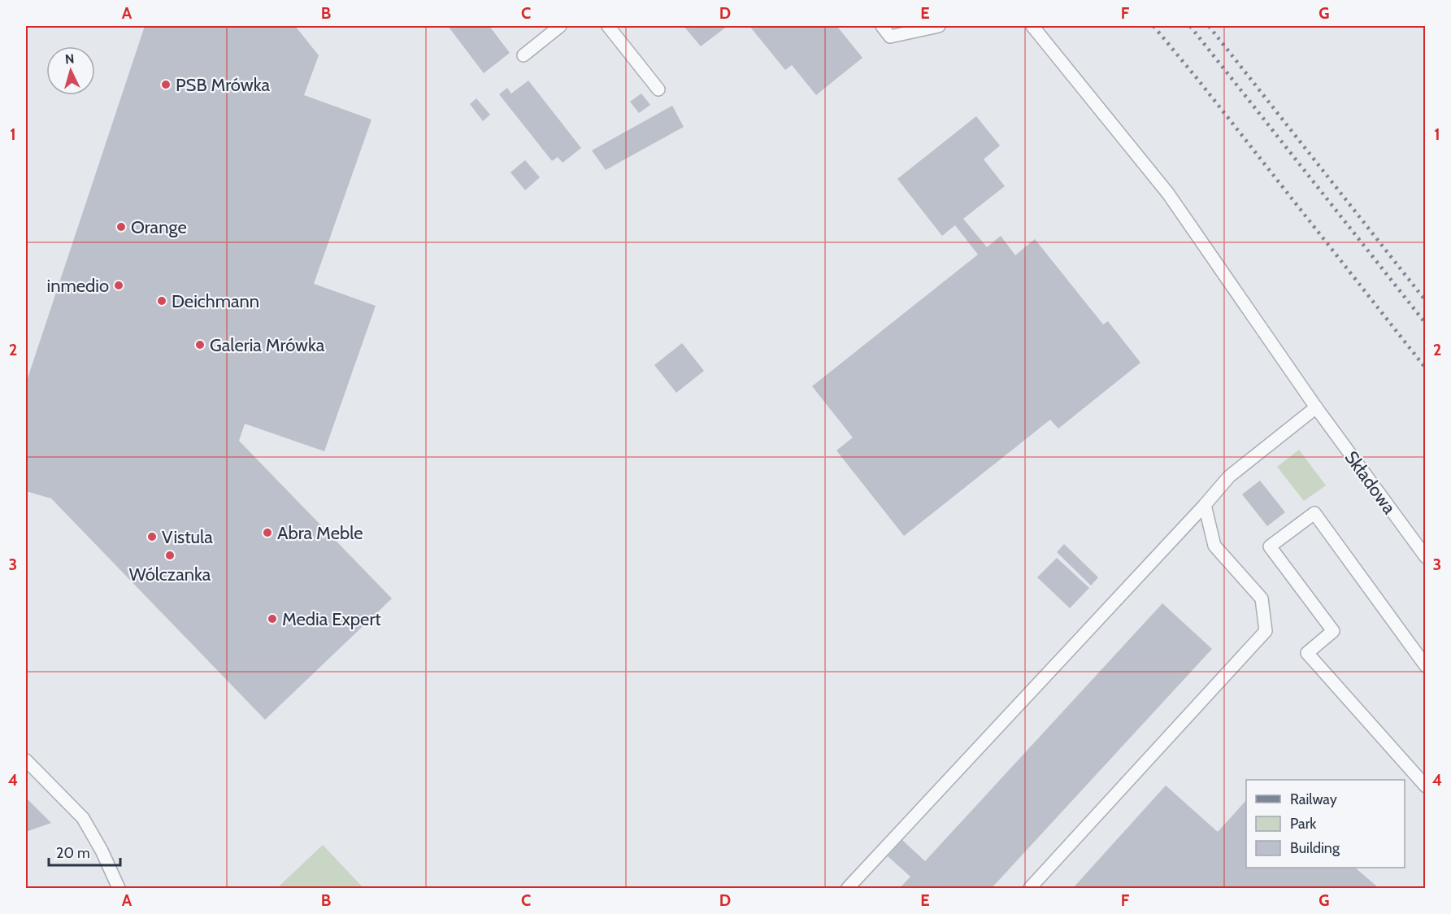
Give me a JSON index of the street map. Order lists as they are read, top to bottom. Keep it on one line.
{"streets":{"lane":["Składowa"]},"places":["PSB Mrówka","Orange","inmedio","Deichmann","Galeria Mrówka","Abra Meble","Vistula","Wólczanka","Media Expert"],"legend":["Railway","Park","Building"],"scale_bar":"20 m","north":"top","grid":{"columns":["A","B","C","D","E","F","G"],"rows":["1","2","3","4"]}}
